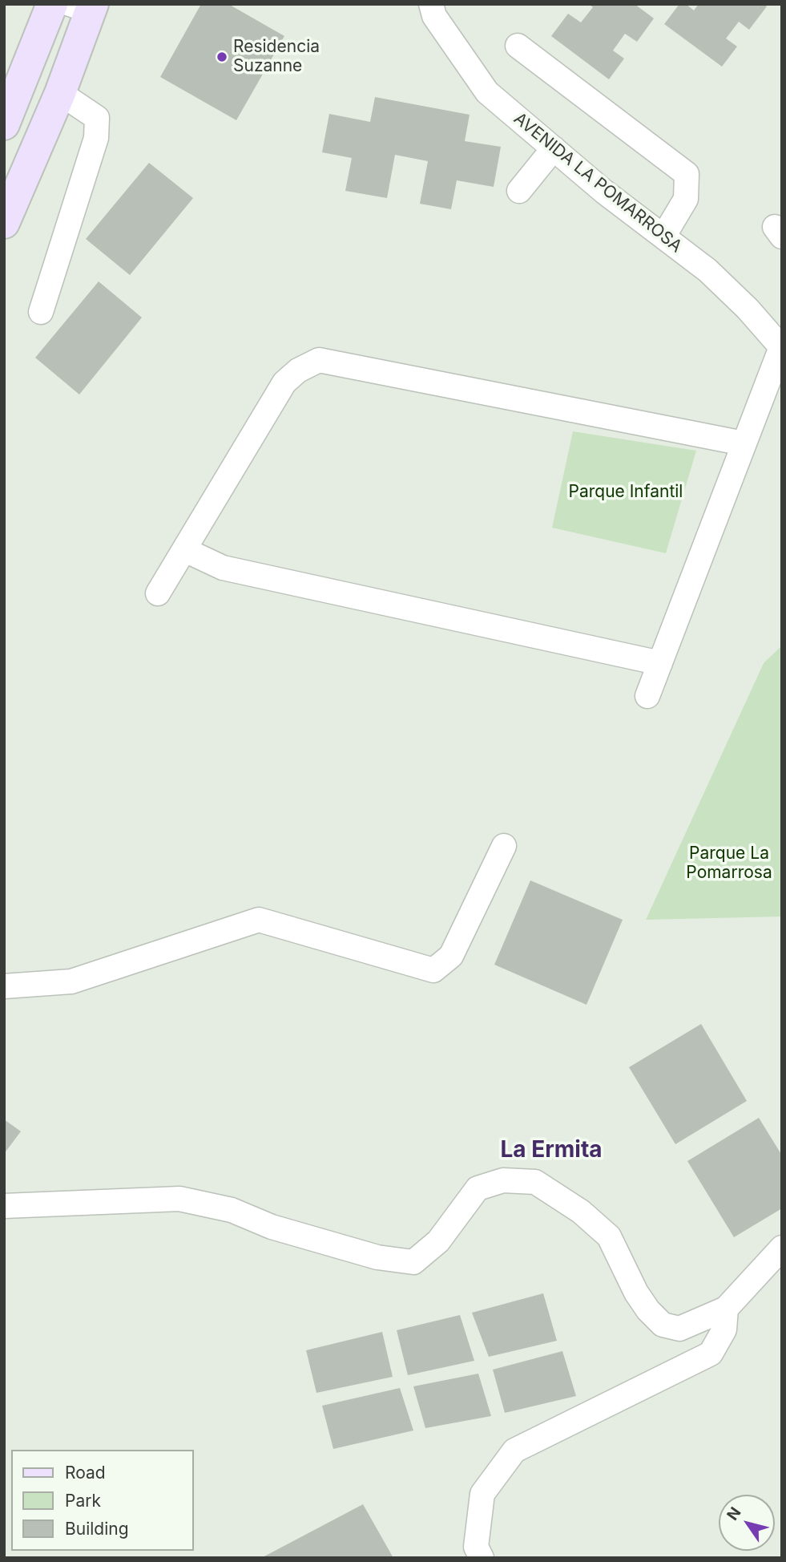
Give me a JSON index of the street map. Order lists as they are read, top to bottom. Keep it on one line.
{"streets":{"street":["AVENIDA LA POMARROSA"]},"districts":["La Ermita"],"parks":["Parque Infantil","Parque La Pomarrosa"],"places":["Residencia Suzanne"],"legend":["Road","Park","Building"],"north":"top left"}
